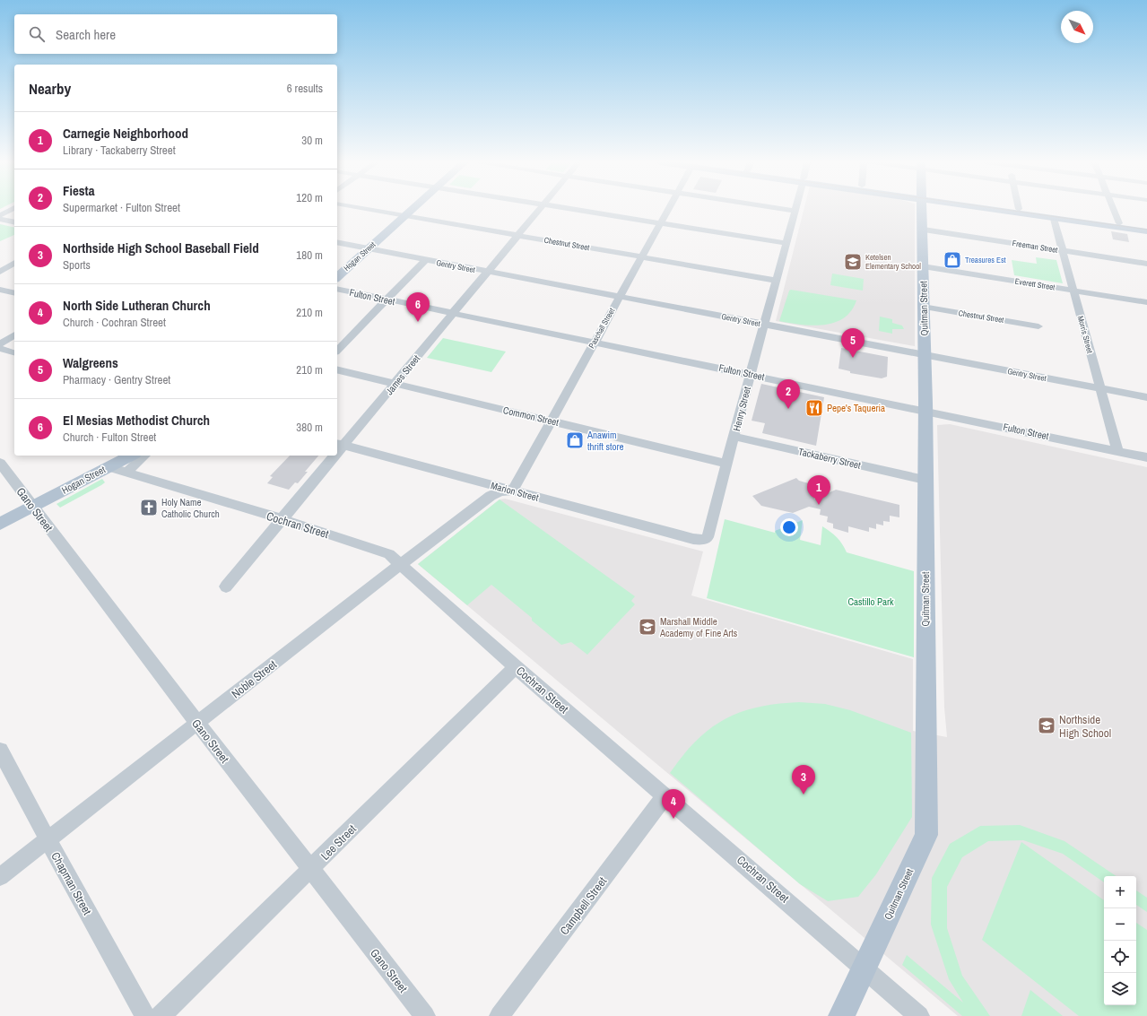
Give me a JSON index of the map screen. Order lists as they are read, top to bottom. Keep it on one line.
{"streets":{"main road":["Hogan Street","Quitman Street"],"street":["Chestnut Street","Freeman Street","Gentry Street","Everett Street","Fulton Street","Paschall Street","Morris Street","James Street","Henry Street","Common Street","Tackaberry Street","Marion Street","Gano Street","Cochran Street","Noble Street","Lee Street","Chapman Street","Campbell Street"]},"crossings":[["Chestnut Street","Hogan Street"],["Chestnut Street","Quitman Street"],["Chestnut Street","Paschall Street"],["Chestnut Street","James Street"],["Chestnut Street","Henry Street"],["Freeman Street","Quitman Street"],["Freeman Street","Morris Street"],["Hogan Street","Gentry Street"],["Hogan Street","Gano Street"],["Hogan Street","Cochran Street"],["Gentry Street","Quitman Street"],["Gentry Street","Paschall Street"],["Gentry Street","Morris Street"],["Gentry Street","James Street"],["Gentry Street","Henry Street"],["Everett Street","Quitman Street"],["Everett Street","Morris Street"],["Fulton Street","Quitman Street"],["Fulton Street","Paschall Street"],["Fulton Street","Morris Street"],["Fulton Street","James Street"],["Fulton Street","Henry Street"],["Quitman Street","Tackaberry Street"],["Quitman Street","Cochran Street"],["Paschall Street","Common Street"],["Paschall Street","Marion Street"],["Paschall Street","Noble Street"],["James Street","Common Street"],["James Street","Marion Street"],["James Street","Cochran Street"],["Henry Street","Common Street"],["Henry Street","Tackaberry Street"],["Henry Street","Marion Street"],["Marion Street","Noble Street"],["Gano Street","Noble Street"],["Gano Street","Lee Street"],["Cochran Street","Noble Street"],["Cochran Street","Lee Street"],["Cochran Street","Campbell Street"],["Noble Street","Chapman Street"]],"parks":["Castillo Park"],"places":{"shop":["Treasures Est","Anawim thrift store"],"school or university":["Ketelsen Elementary School","Marshall Middle Academy of Fine Arts","Northside High School"],"restaurant":["Pepe's Taqueria"],"church":["Holy Name Catholic Church"]},"north":"bottom right","page":{"search":"Search here","heading":["Nearby","6 results"],"list":[{"mark":"1","name":"Carnegie Neighborhood","note":"Library · Tackaberry Street","value":"30 m"},{"mark":"2","name":"Fiesta","note":"Supermarket · Fulton Street","value":"120 m"},{"mark":"3","name":"Northside High School Baseball Field","note":"Sports","value":"180 m"},{"mark":"4","name":"North Side Lutheran Church","note":"Church · Cochran Street","value":"210 m"},{"mark":"5","name":"Walgreens","note":"Pharmacy · Gentry Street","value":"210 m"},{"mark":"6","name":"El Mesias Methodist Church","note":"Church · Fulton Street","value":"380 m"}],"pins":["6","5","2","1","3","4"],"map_buttons":["+","−"]}}
